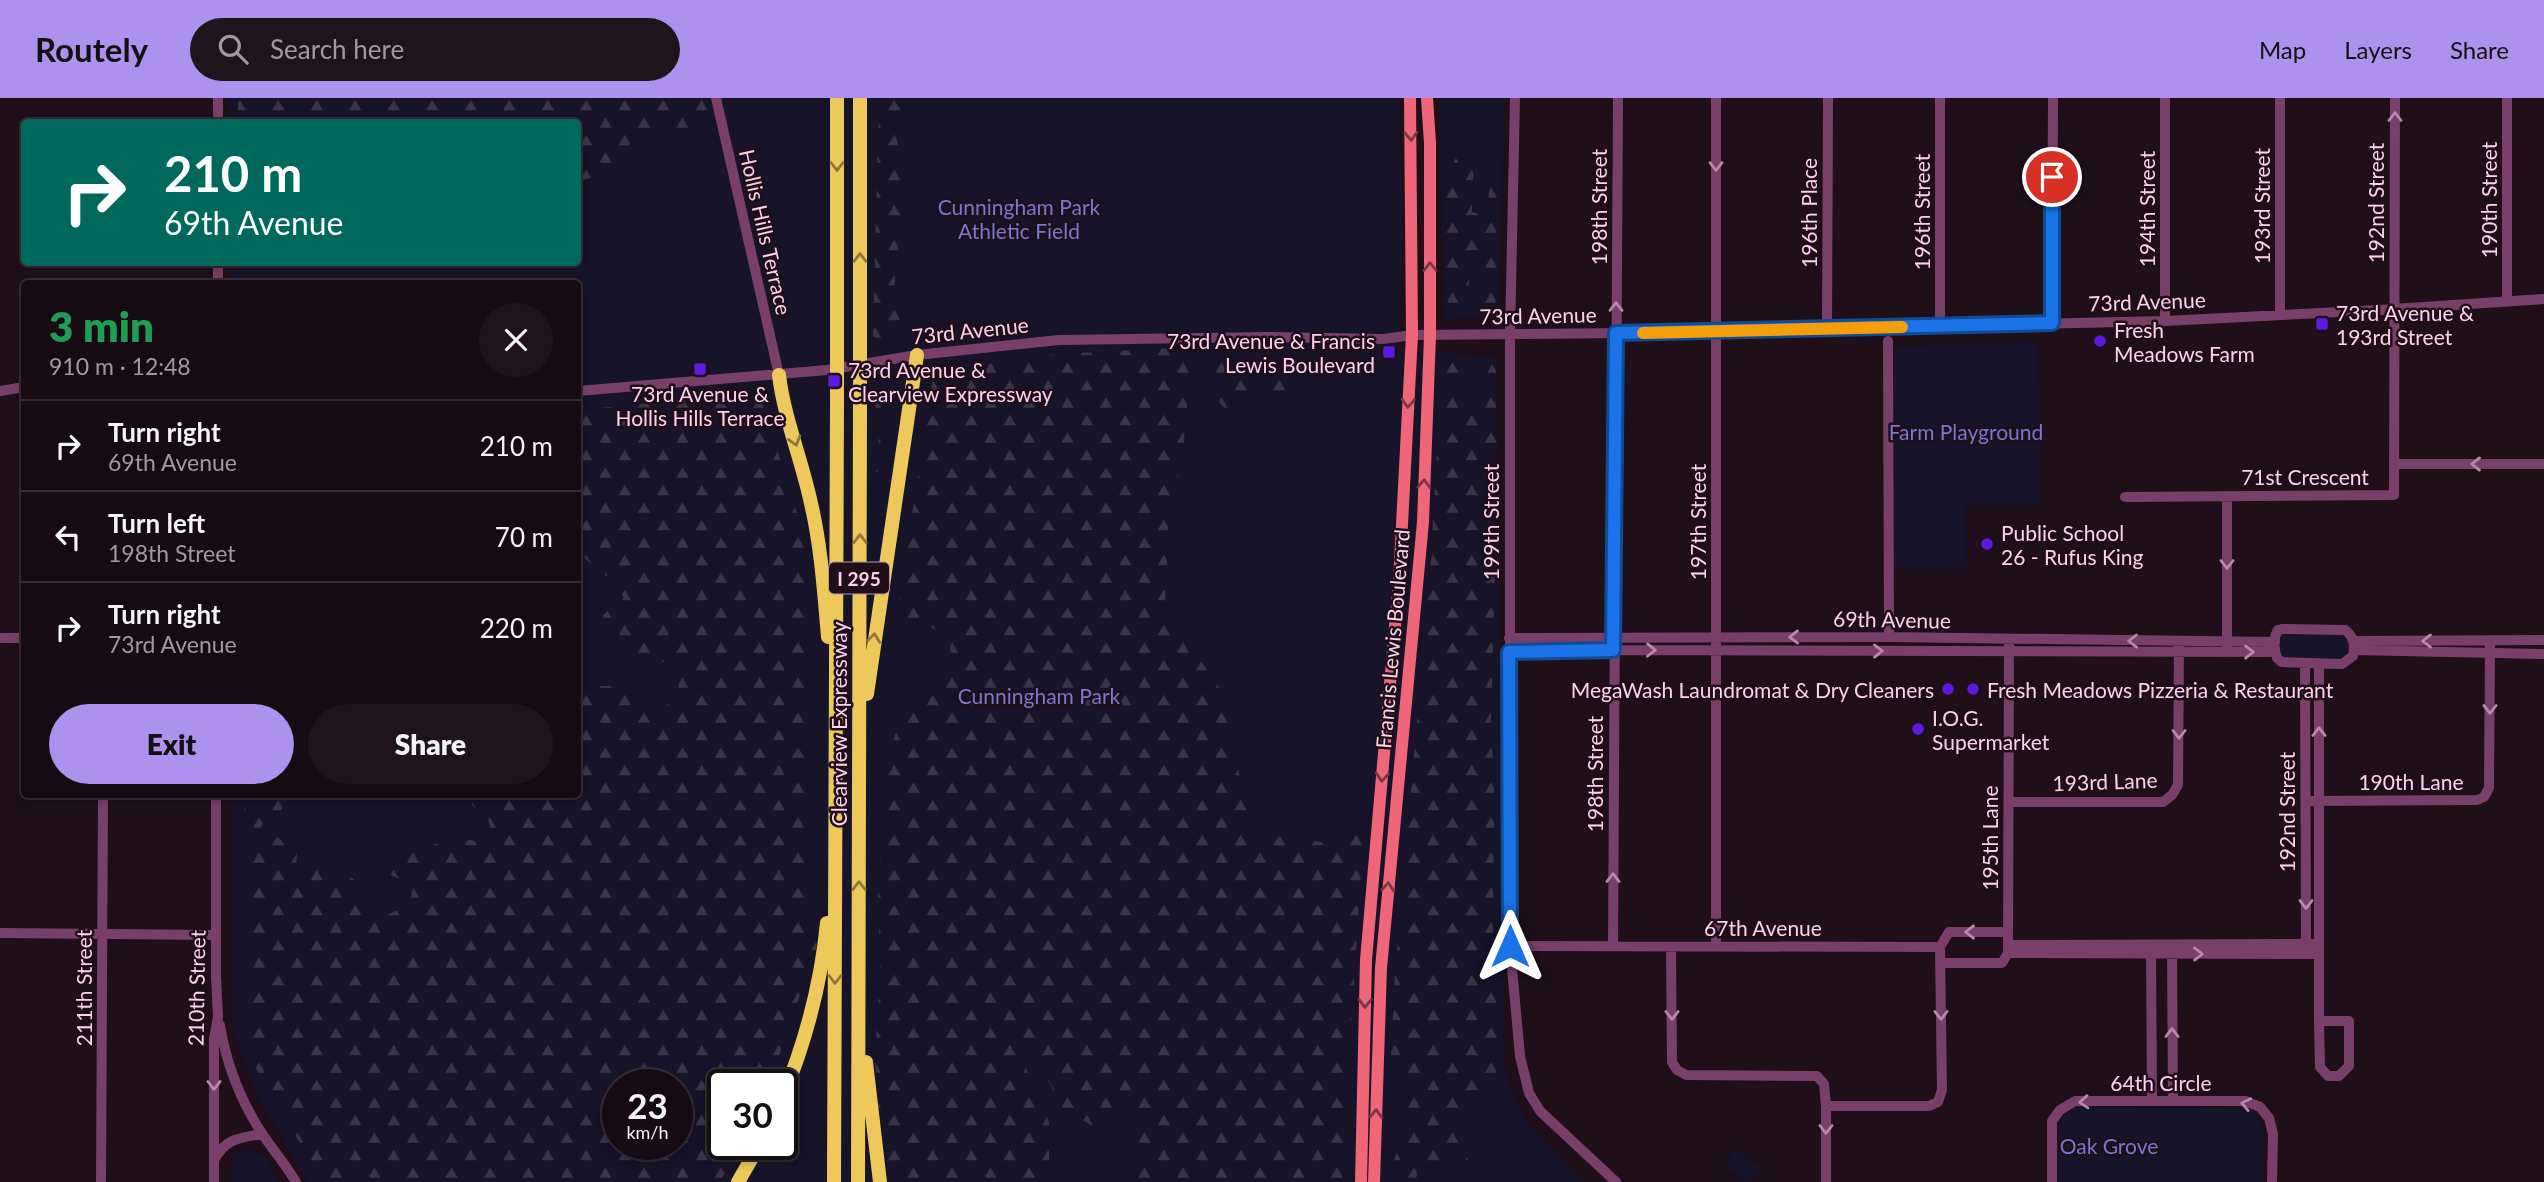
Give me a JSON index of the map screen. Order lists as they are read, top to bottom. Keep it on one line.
{"streets":{"highway":["I 295","Clearview Expressway"],"main road":["Francis Lewis Boulevard"],"street":["190th Street","192nd Street","193rd Street","198th Street","194th Street","196th Street","196th Place","Hollis Hills Terrace","73rd Avenue","71st Crescent","199th Street","197th Street","69th Avenue","193rd Lane","190th Lane","195th Lane","67th Avenue","211th Street","210th Street","64th Circle"]},"crossings":[["190th Street","73rd Avenue"],["192nd Street","73rd Avenue"],["192nd Street","71st Crescent"],["192nd Street","69th Avenue"],["192nd Street","190th Lane"],["193rd Street","73rd Avenue"],["198th Street","73rd Avenue"],["198th Street","69th Avenue"],["198th Street","67th Avenue"],["194th Street","73rd Avenue"],["196th Street","73rd Avenue"],["196th Place","73rd Avenue"],["Hollis Hills Terrace","73rd Avenue"],["73rd Avenue","71st Crescent"],["73rd Avenue","199th Street"],["73rd Avenue","197th Street"],["73rd Avenue","Francis Lewis Boulevard"],["71st Crescent","69th Avenue"],["199th Street","69th Avenue"],["199th Street","67th Avenue"],["197th Street","69th Avenue"],["197th Street","67th Avenue"],["69th Avenue","193rd Lane"],["69th Avenue","190th Lane"],["69th Avenue","195th Lane"],["193rd Lane","195th Lane"]],"one_way":["198th Street"],"parks":["Cunningham Park Athletic Field","Farm Playground","Cunningham Park","Oak Grove"],"places":{"transit":["73rd Avenue & 193rd Street","73rd Avenue & Francis Lewis Boulevard","73rd Avenue & Hollis Hills Terrace","73rd Avenue & Clearview Expressway"],"other":["Fresh Meadows Farm","Public School 26 - Rufus King","MegaWash Laundromat & Dry Cleaners","Fresh Meadows Pizzeria & Restaurant","I.O.G. Supermarket"]},"page":{"header":"Routely","search":"Search here","nav":["Map","Layers","Share"],"turn":["210 m","69th Avenue"],"heading":["3 min","910 m · 12:48"],"list":[{"name":"Turn right","note":"69th Avenue","value":"210 m"},{"name":"Turn left","note":"198th Street","value":"70 m"},{"name":"Turn right","note":"73rd Avenue","value":"220 m"}],"buttons":["Exit","Share"],"speed":"23 km/h","limit":"30"}}
